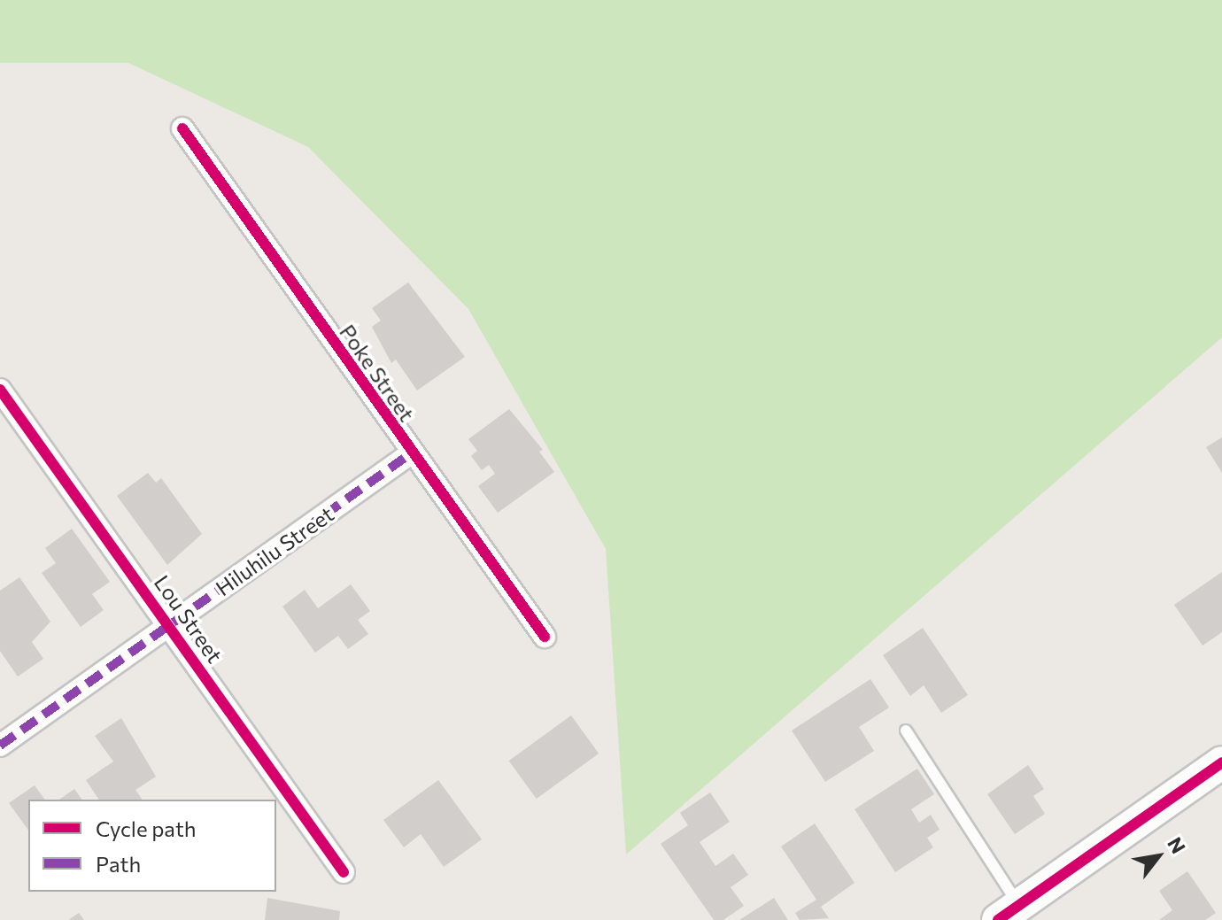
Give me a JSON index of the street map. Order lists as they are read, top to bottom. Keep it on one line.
{"streets":{"street":["Poke Street","Hiluhilu Street","Lou Street"]},"crossings":[["Poke Street","Hiluhilu Street"],["Hiluhilu Street","Lou Street"]],"legend":["Cycle path","Path"],"north":"top right"}
